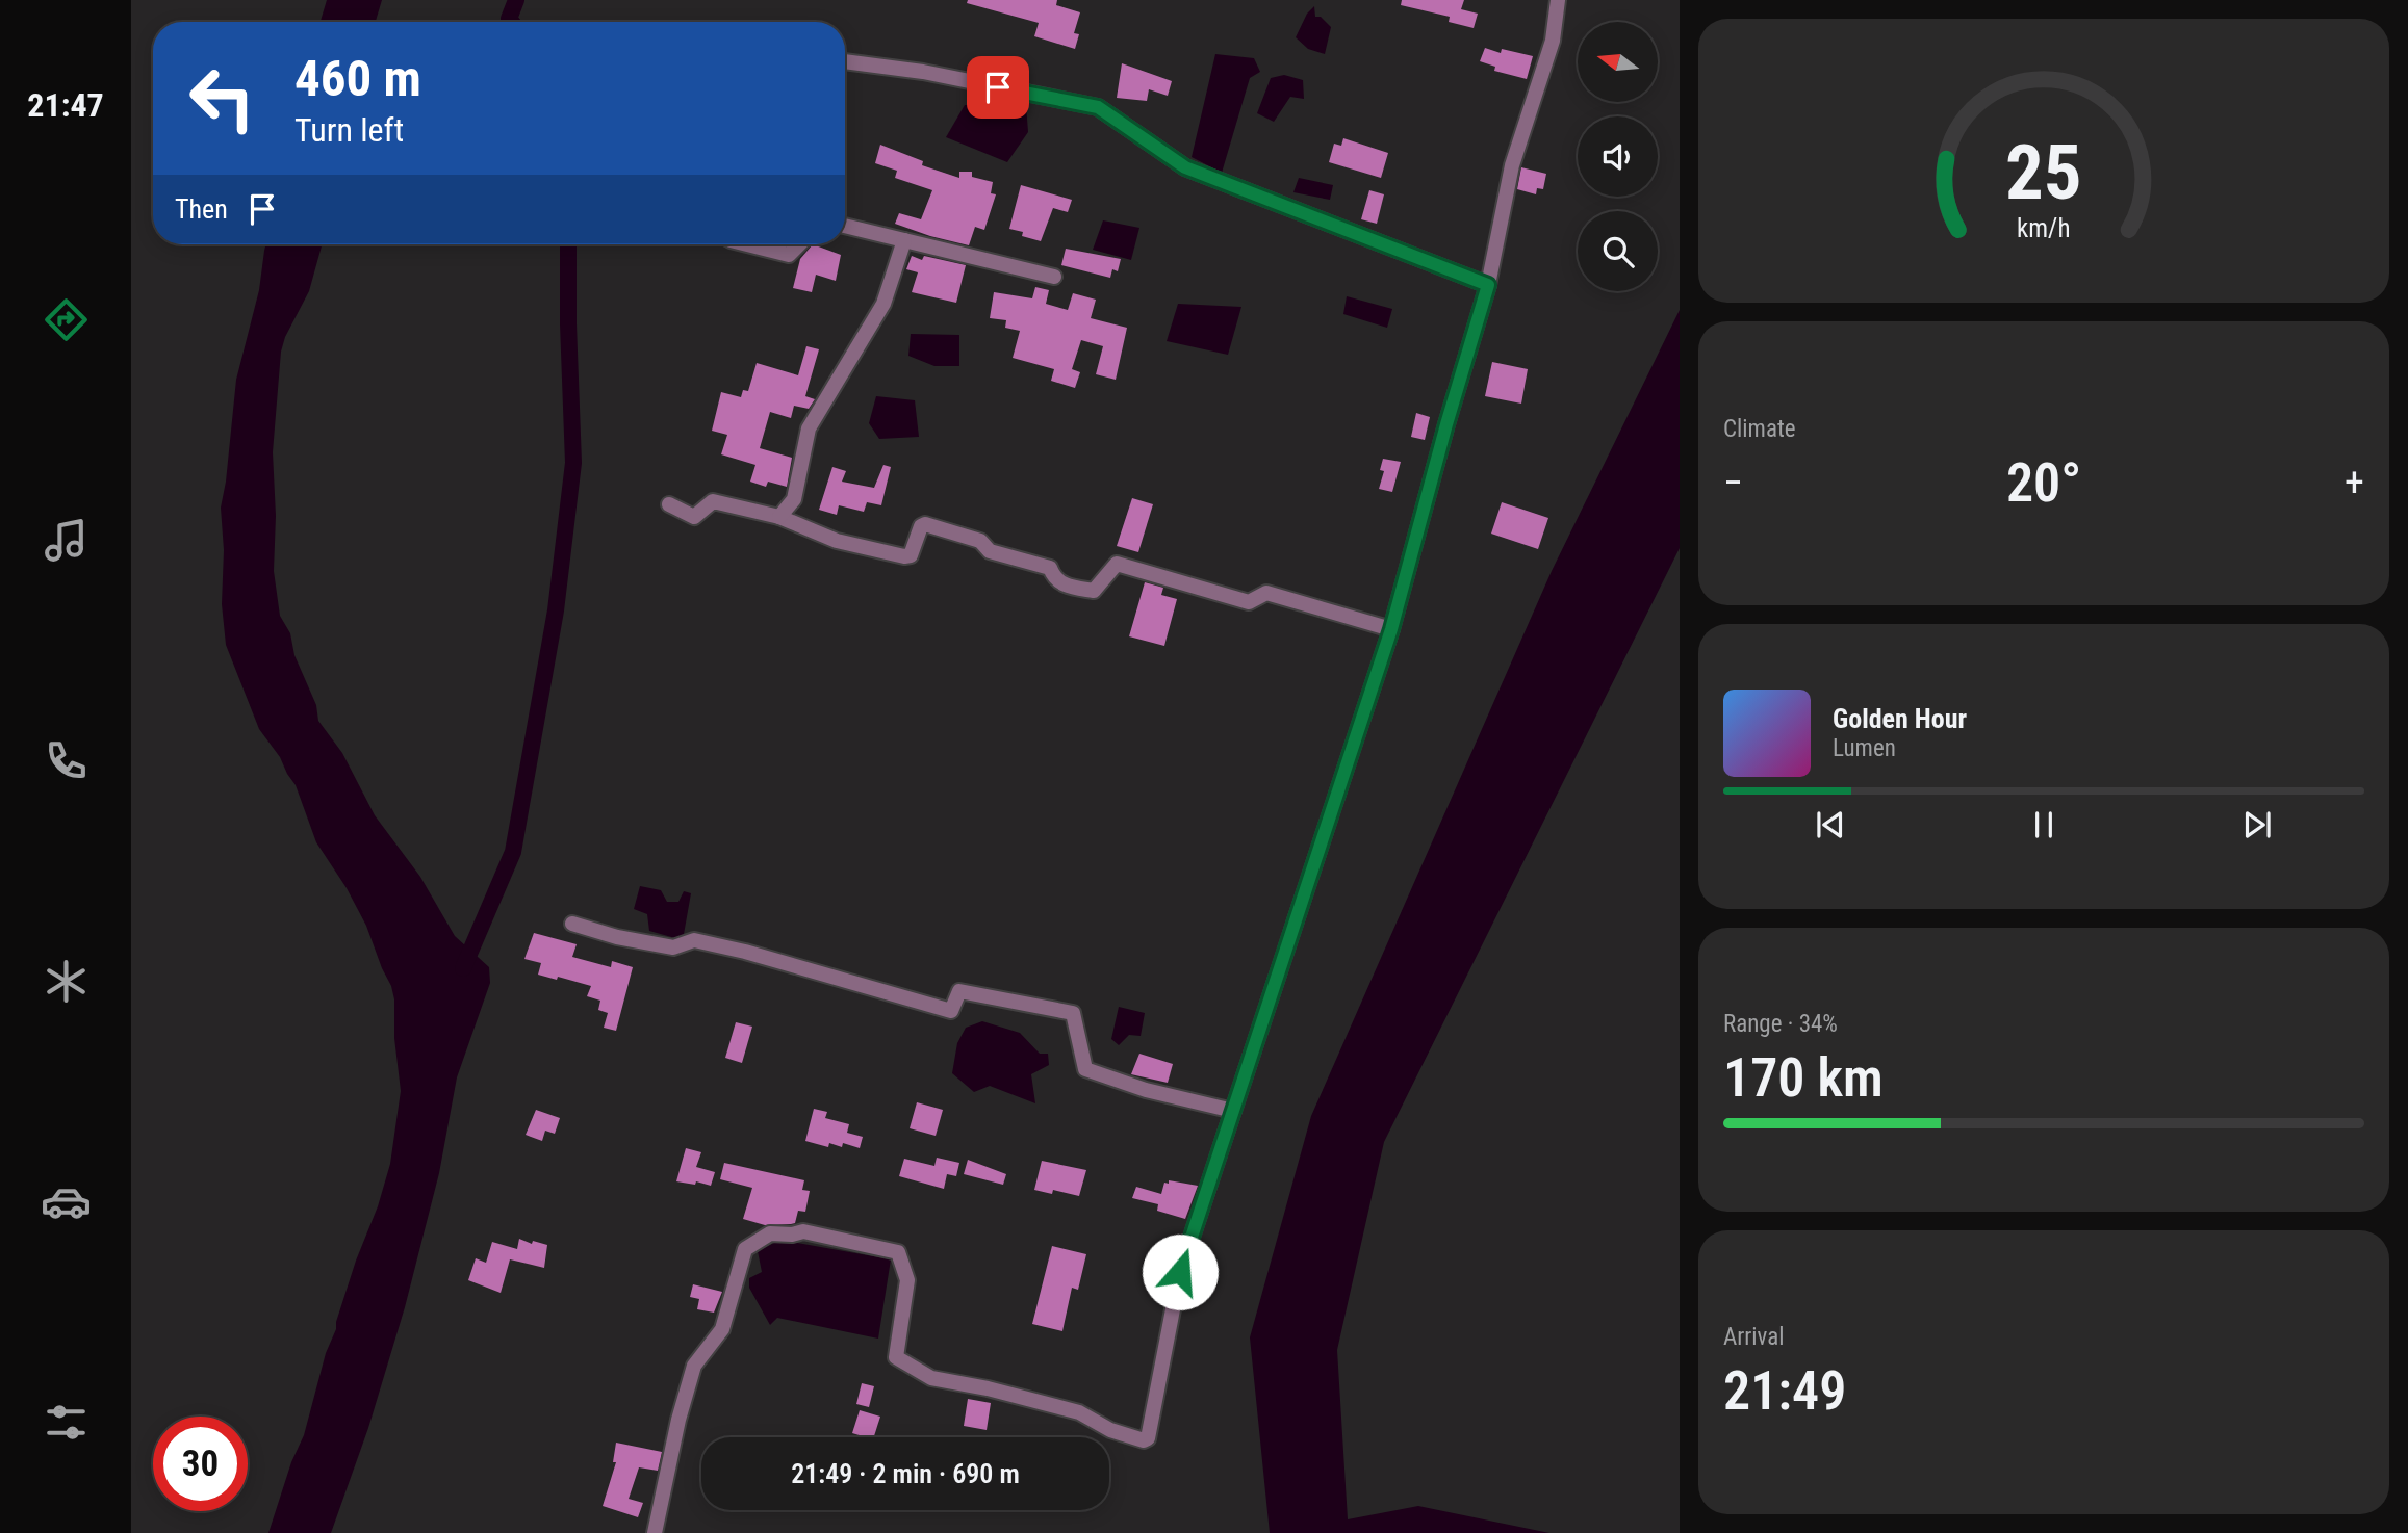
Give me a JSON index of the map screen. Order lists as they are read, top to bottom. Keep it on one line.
{"north":"left","page":{"tabs":"21:47","turn":["460 m","Turn left"],"then":"Then","tile":["Climate",["Range · 34%","170 km"],["Arrival","21:49"]],"heat":["−","20°","+"],"song":["Golden Hour","Lumen"],"limit":"30","trip":"21:49 · 2 min · 690 m","gauge":["25","km/h"]}}
